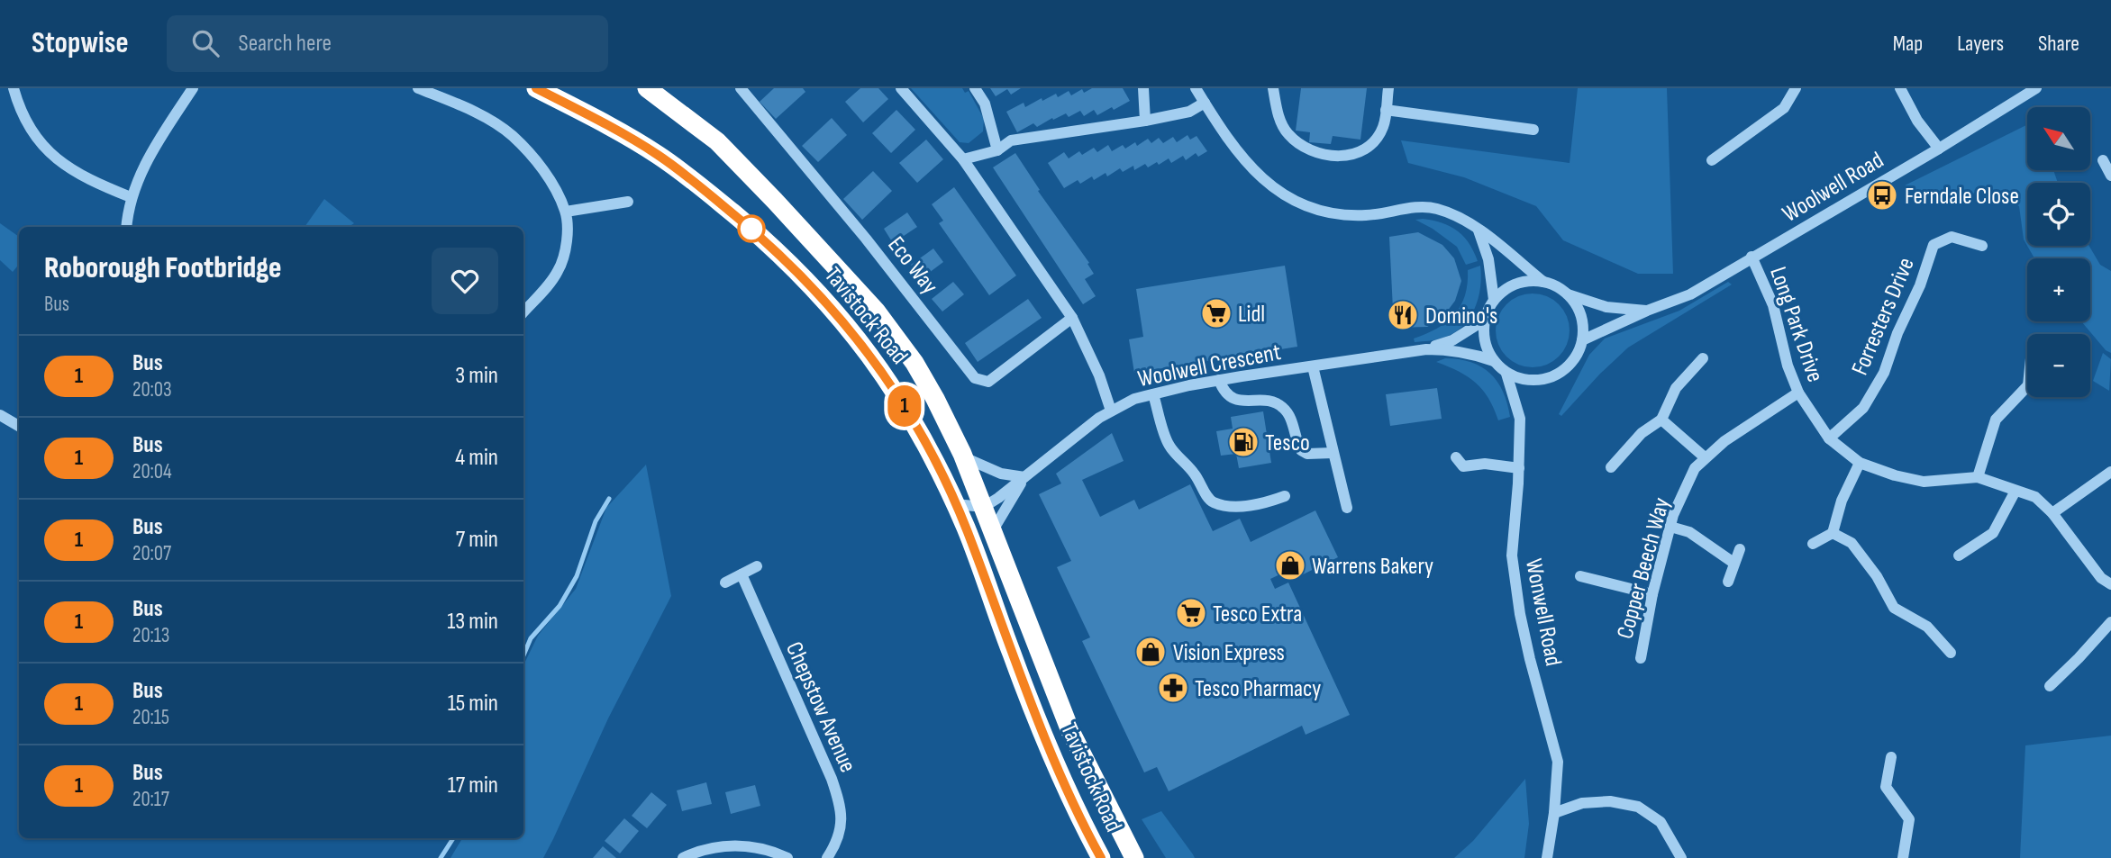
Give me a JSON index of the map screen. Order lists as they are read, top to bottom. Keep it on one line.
{"streets":{"highway":["Tavistock Road"],"street":["Woolwell Road","Eco Way","Forresters Drive","Long Park Drive","Woolwell Crescent","Copper Beech Way","Wonwell Road","Chepstow Avenue"]},"crossings":[["Woolwell Road","Long Park Drive"],["Woolwell Road","Woolwell Crescent"],["Woolwell Road","Wonwell Road"],["Tavistock Road","Woolwell Crescent"],["Forresters Drive","Long Park Drive"],["Long Park Drive","Copper Beech Way"],["Woolwell Crescent","Wonwell Road"]],"places":{"bus stop":["Ferndale Close"],"supermarket":["Lidl","Tesco Extra"],"restaurant":["Domino's"],"fuel station":["Tesco"],"shop":["Warrens Bakery","Vision Express"],"pharmacy":["Tesco Pharmacy"]},"lines":["bus line 1"],"north":"top left","page":{"header":"Stopwise","search":"Search here","nav":["Map","Layers","Share"],"on_map":"1","map_buttons":["+","−"],"heading":["Roborough Footbridge","Bus"],"list":[{"mark":"1","name":"Bus","note":"20:03","value":"3 min"},{"mark":"1","name":"Bus","note":"20:04","value":"4 min"},{"mark":"1","name":"Bus","note":"20:07","value":"7 min"},{"mark":"1","name":"Bus","note":"20:13","value":"13 min"},{"mark":"1","name":"Bus","note":"20:15","value":"15 min"},{"mark":"1","name":"Bus","note":"20:17","value":"17 min"}]}}
